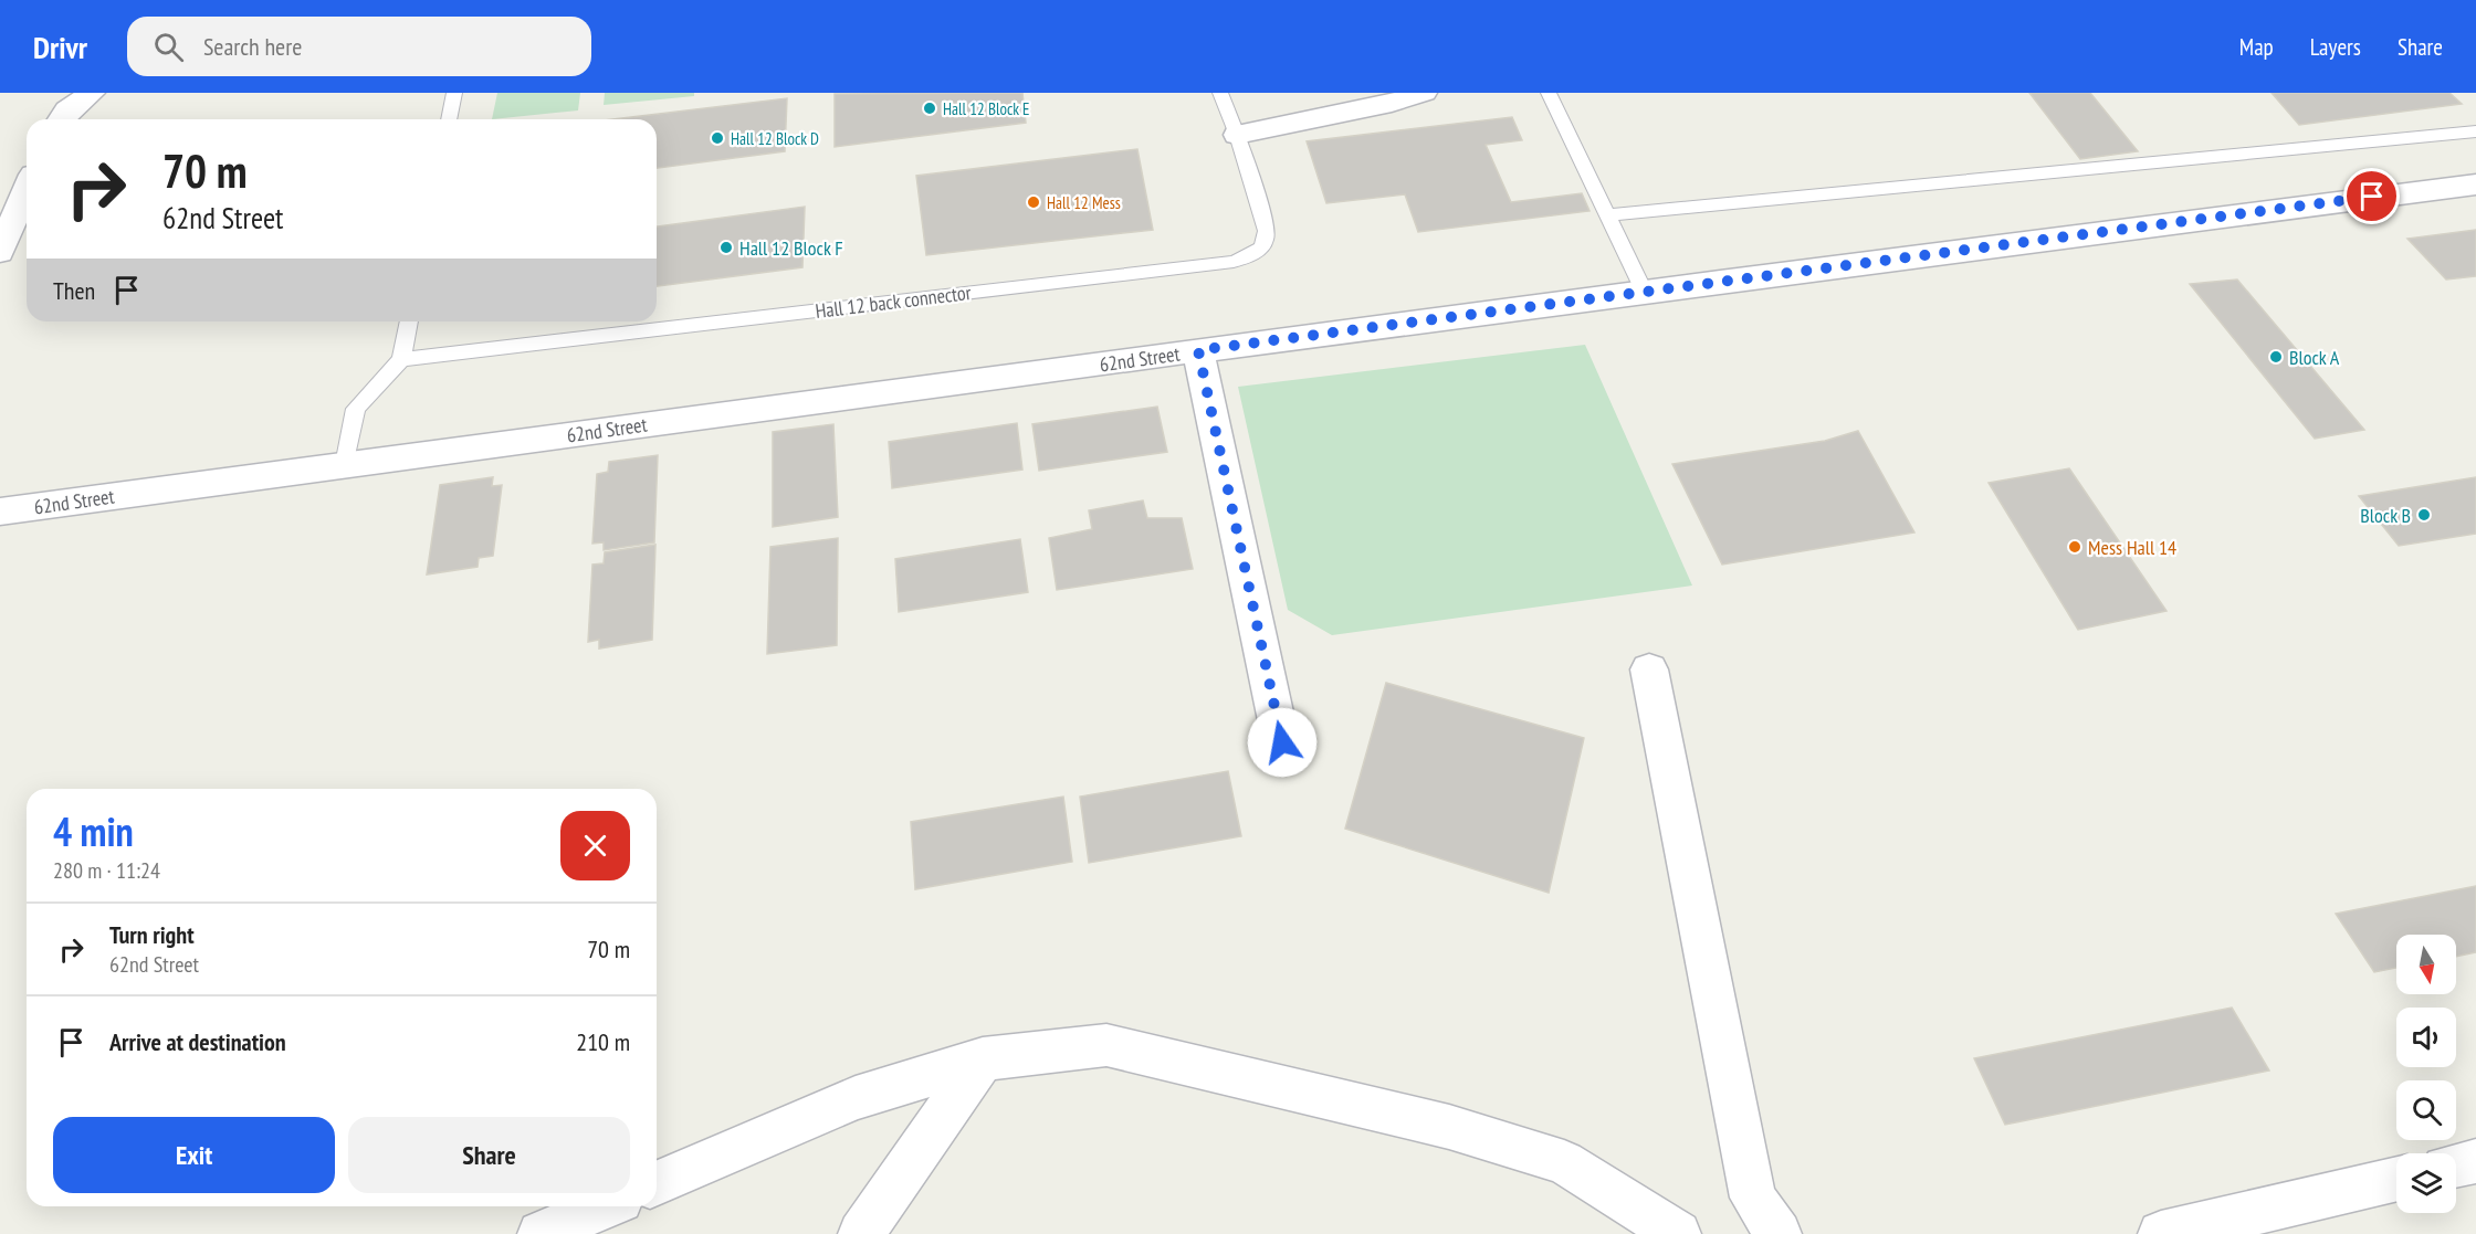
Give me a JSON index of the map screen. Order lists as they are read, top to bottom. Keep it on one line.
{"streets":{"street":["62nd Street"],"lane":["Hall 12 back connector"]},"places":["Hall 12 Block E","Hall 12 Block D","Hall 12 Mess","Hall 12 Block F","Block A","Block B","Mess Hall 14"],"north":"bottom","page":{"header":"Drivr","search":"Search here","nav":["Map","Layers","Share"],"turn":["70 m","62nd Street"],"then":"Then","heading":["4 min","280 m · 11:24"],"list":[{"name":"Turn right","note":"62nd Street","value":"70 m"},{"name":"Arrive at destination","value":"210 m"}],"buttons":["Exit","Share"]}}
